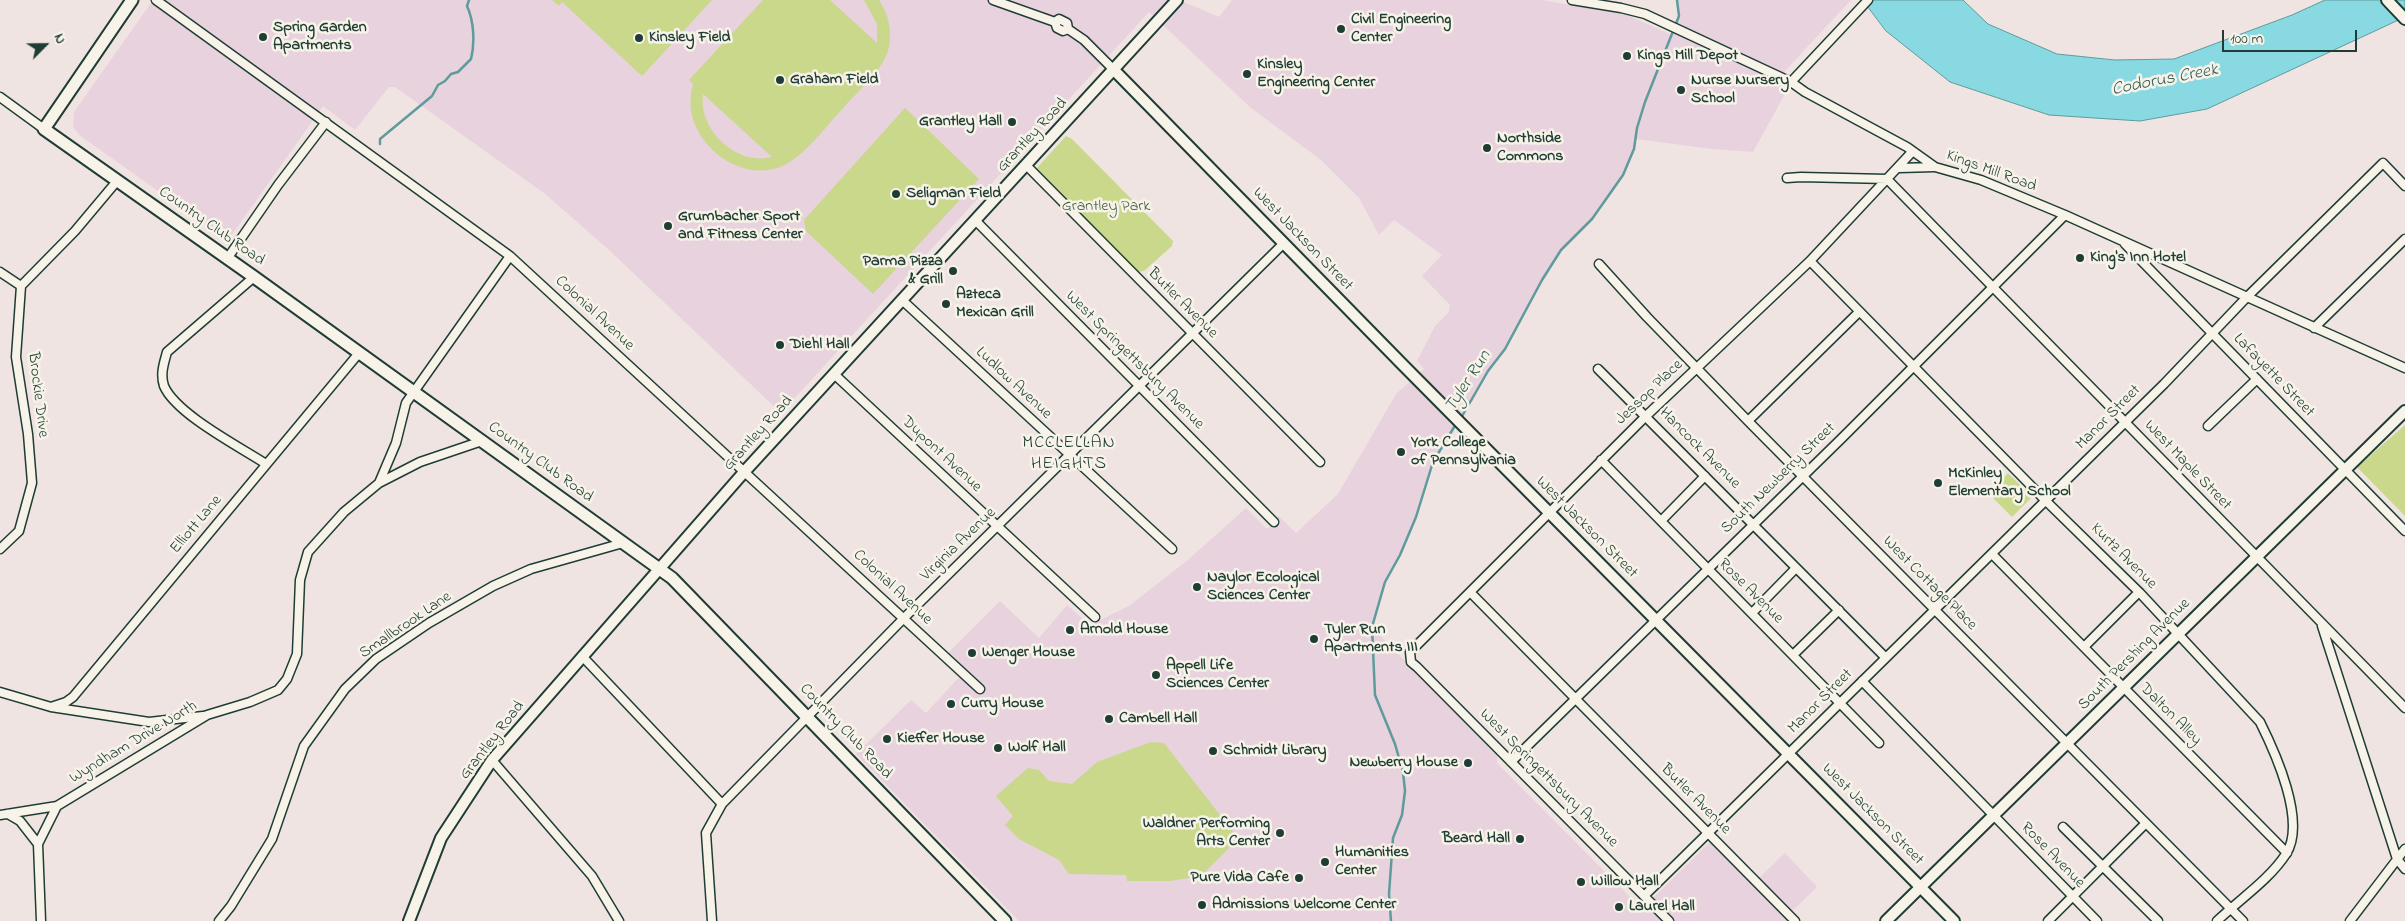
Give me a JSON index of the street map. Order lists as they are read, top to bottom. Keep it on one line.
{"streets":{"main road":["Country Club Road"],"street":["Grantley Road","Kings Mill Road","West Jackson Street","Butler Avenue","Colonial Avenue","West Springettsbury Avenue","Lafayette Street","Ludlow Avenue","Jessop Place","Brockie Drive","Manor Street","Hancock Avenue","Dupont Avenue","West Maple Street","South Newberry Street","Elliott Lane","Virginia Avenue","Kurtz Avenue","West Cottage Place","Rose Avenue","Smallbrook Lane","South Pershing Avenue","Dalton Alley","Wyndham Drive North"]},"crossings":[["Grantley Road","Country Club Road"],["Grantley Road","West Jackson Street"],["Grantley Road","Butler Avenue"],["Grantley Road","Colonial Avenue"],["Grantley Road","West Springettsbury Avenue"],["Grantley Road","Ludlow Avenue"],["Grantley Road","Dupont Avenue"],["Kings Mill Road","Lafayette Street"],["Kings Mill Road","Jessop Place"],["Kings Mill Road","Manor Street"],["Kings Mill Road","South Newberry Street"],["Country Club Road","Elliott Lane"],["Country Club Road","Virginia Avenue"],["Country Club Road","Smallbrook Lane"],["Country Club Road","Wyndham Drive North"],["West Jackson Street","Jessop Place"],["West Jackson Street","Manor Street"],["West Jackson Street","South Newberry Street"],["West Jackson Street","Virginia Avenue"],["West Jackson Street","South Pershing Avenue"],["Butler Avenue","Jessop Place"],["Butler Avenue","Manor Street"],["Butler Avenue","South Newberry Street"],["Butler Avenue","Virginia Avenue"],["Colonial Avenue","Virginia Avenue"],["Colonial Avenue","Wyndham Drive North"],["West Springettsbury Avenue","Jessop Place"],["West Springettsbury Avenue","Manor Street"],["West Springettsbury Avenue","South Newberry Street"],["West Springettsbury Avenue","Virginia Avenue"],["Lafayette Street","Manor Street"],["Lafayette Street","South Pershing Avenue"],["Ludlow Avenue","Virginia Avenue"],["Jessop Place","Hancock Avenue"],["Jessop Place","West Maple Street"],["Jessop Place","Kurtz Avenue"],["Jessop Place","West Cottage Place"],["Jessop Place","Rose Avenue"],["Manor Street","Hancock Avenue"],["Manor Street","West Maple Street"],["Manor Street","Kurtz Avenue"],["Manor Street","West Cottage Place"],["Manor Street","Rose Avenue"],["Manor Street","Dalton Alley"],["Hancock Avenue","South Newberry Street"],["Dupont Avenue","Virginia Avenue"],["West Maple Street","South Newberry Street"],["West Maple Street","South Pershing Avenue"],["South Newberry Street","Kurtz Avenue"],["South Newberry Street","West Cottage Place"],["South Newberry Street","Rose Avenue"],["Kurtz Avenue","West Cottage Place"],["Kurtz Avenue","South Pershing Avenue"],["Kurtz Avenue","Dalton Alley"],["West Cottage Place","South Pershing Avenue"],["Rose Avenue","South Pershing Avenue"],["South Pershing Avenue","Dalton Alley"]],"districts":["MCCLELLAN HEIGHTS"],"water":["Codorus Creek","Tyler Run"],"parks":["Grantley Park"],"places":["Civil Engineering Center","Spring Garden Apartments","Kinsley Field","Kings Mill Depot","Kinsley Engineering Center","Graham Field","Nurse Nursery School","Grantley Hall","Northside Commons","Seligman Field","Grumbacher Sport and Fitness Center","King's Inn Hotel","Parma Pizza & Grill","Azteca Mexican Grill","Diehl Hall","York College of Pennsylvania","McKinley Elementary School","Naylor Ecological Sciences Center","Arnold House","Tyler Run Apartments III","Wenger House","Appell Life Sciences Center","Curry House","Cambell Hall","Kieffer House","Wolf Hall","Schmidt Library","Newberry House","Waldner Performing Arts Center","Beard Hall","Humanities Center","Pure Vida Cafe","Willow Hall","Admissions Welcome Center","Laurel Hall"],"scale_bar":"100 m","north":"top right"}
